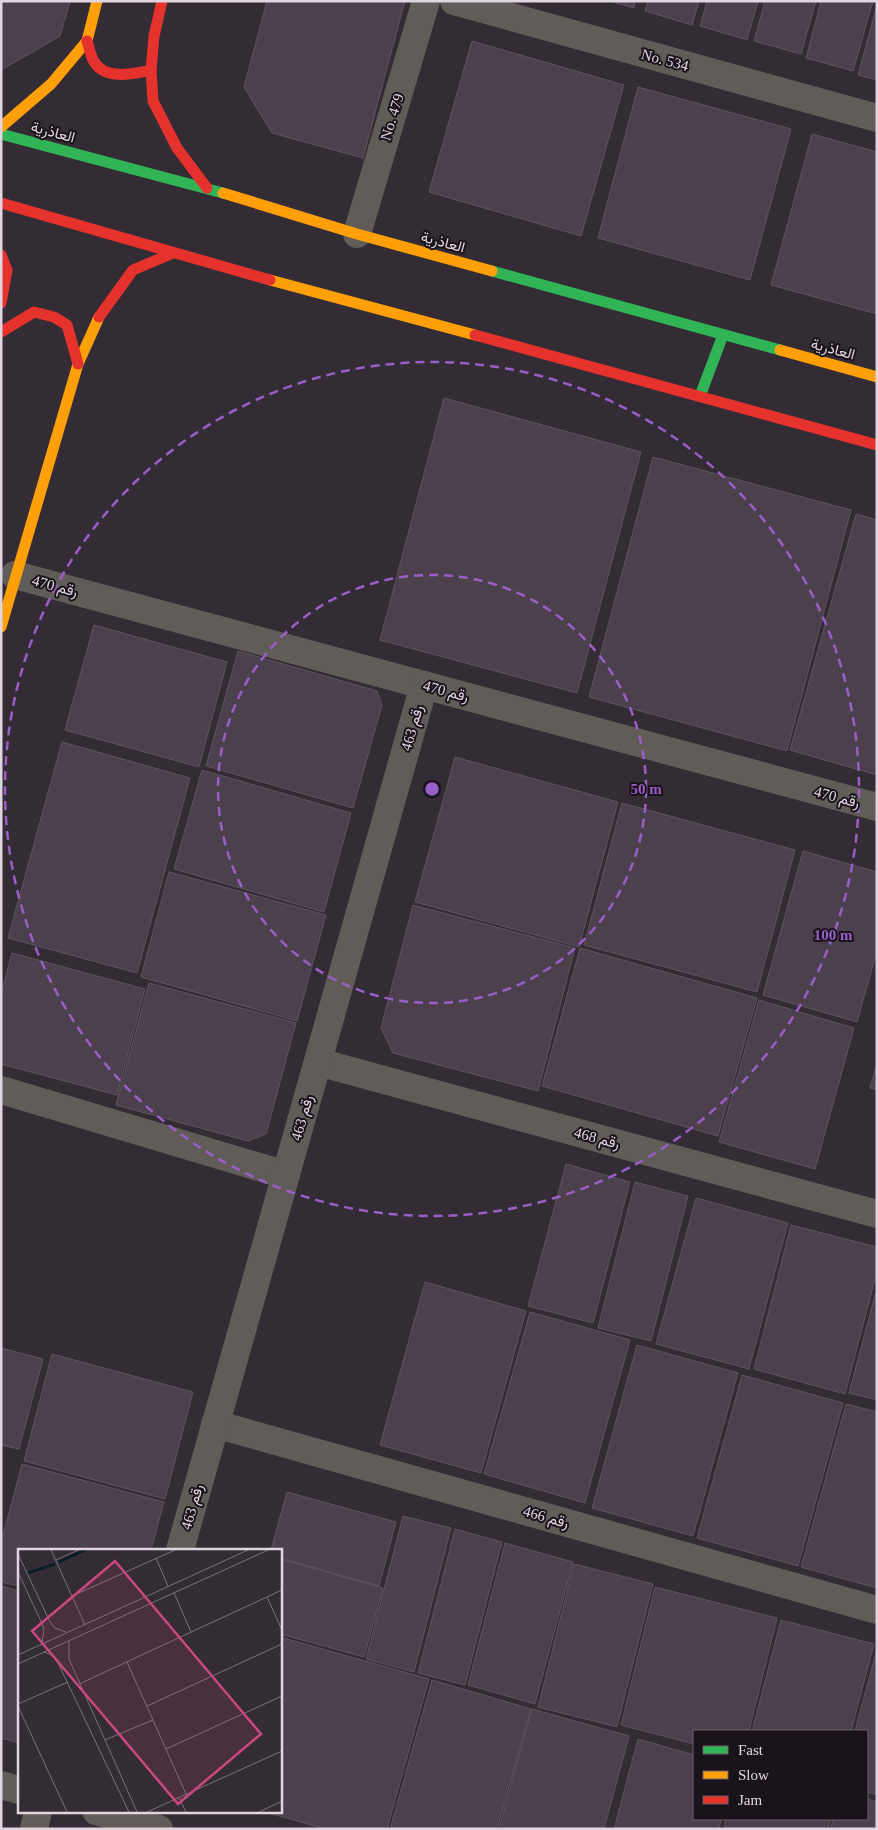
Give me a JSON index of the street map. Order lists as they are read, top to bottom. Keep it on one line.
{"streets":{"street":["No. 534","No. 479","العاذرية","رقم 470","رقم 463","رقم 468","رقم 466"]},"crossings":[["No. 479","العاذرية"],["رقم 470","رقم 463"],["رقم 463","رقم 468"],["رقم 463","رقم 466"]],"legend":["Fast","Slow","Jam"],"rings":["50 m","100 m"]}
